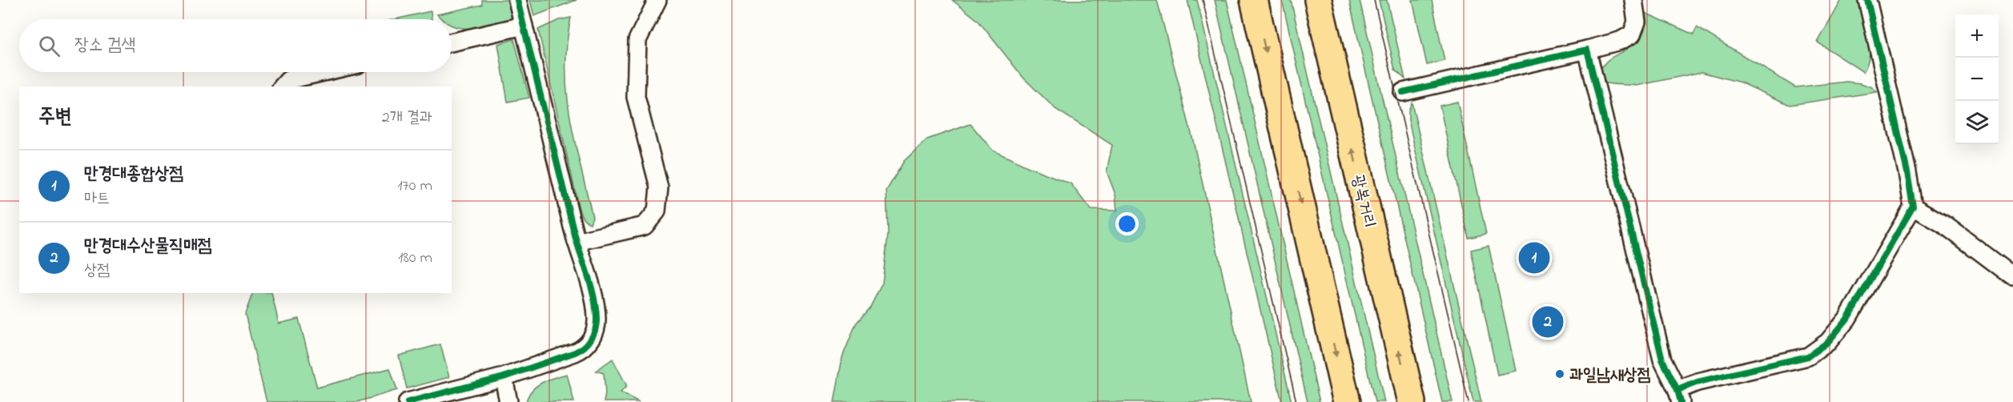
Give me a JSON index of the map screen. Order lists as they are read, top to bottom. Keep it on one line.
{"streets":{"highway":["광복거리"]},"places":["과일남새상점"],"page":{"map_buttons":["+","−"],"search":"장소 검색","heading":["주변","2개 결과"],"list":[{"mark":"1","name":"만경대종합상점","note":"마트","value":"170 m"},{"mark":"2","name":"만경대수산물직매점","note":"상점","value":"180 m"}],"pins":["1","2"]}}
